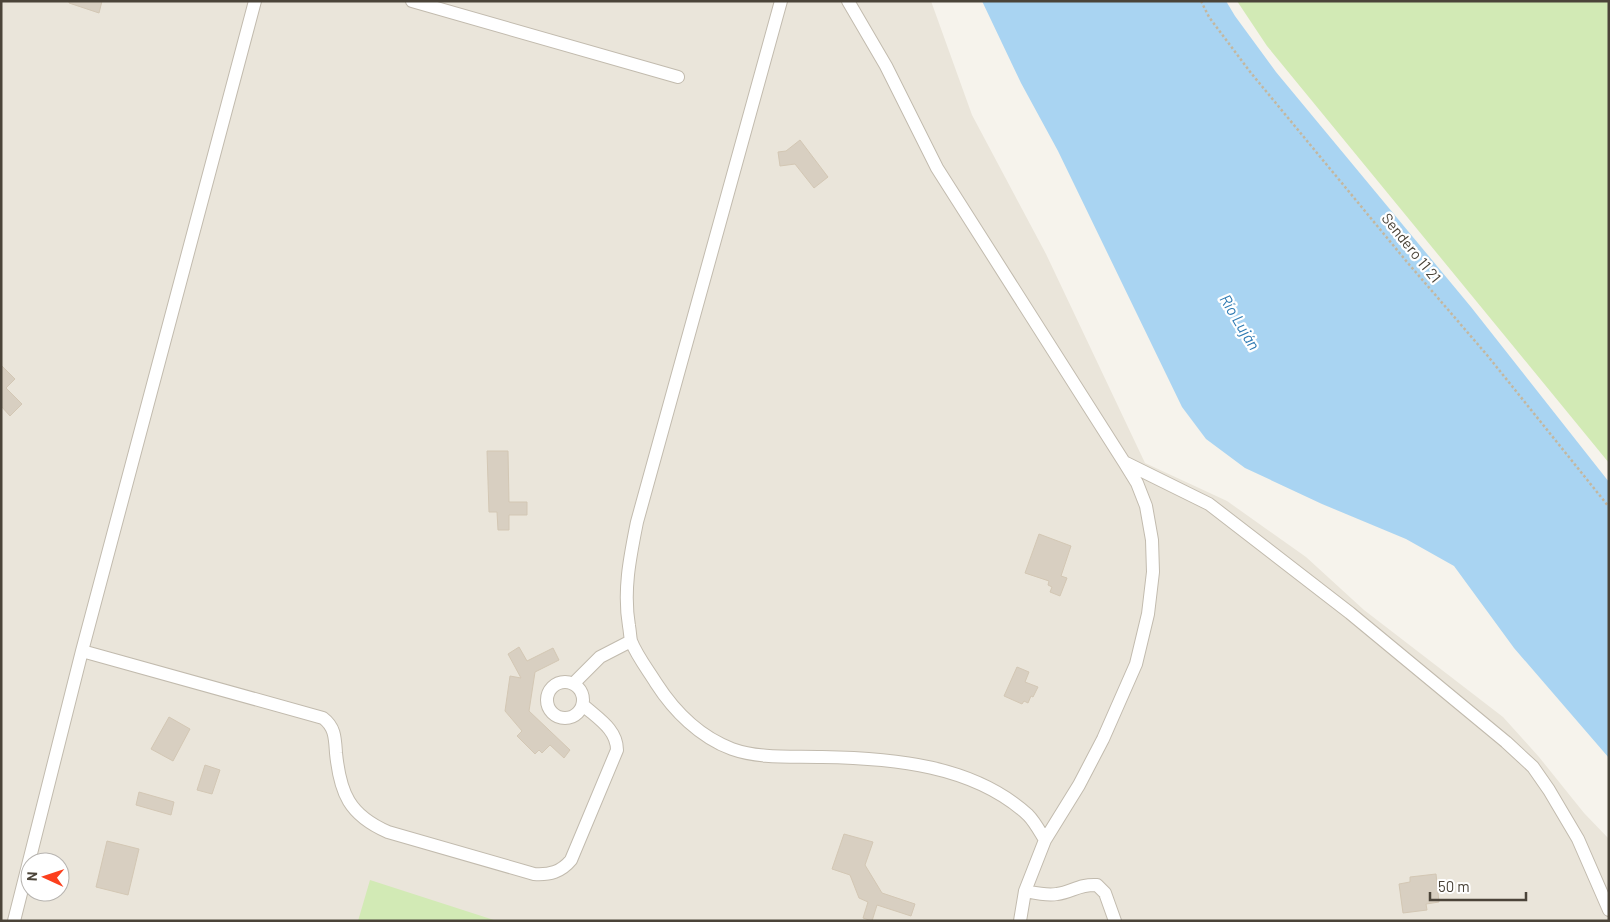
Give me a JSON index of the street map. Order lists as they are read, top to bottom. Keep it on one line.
{"streets":{"path":["Sendero 11 21"]},"water":["Río Luján"],"scale_bar":"50 m","north":"left"}
